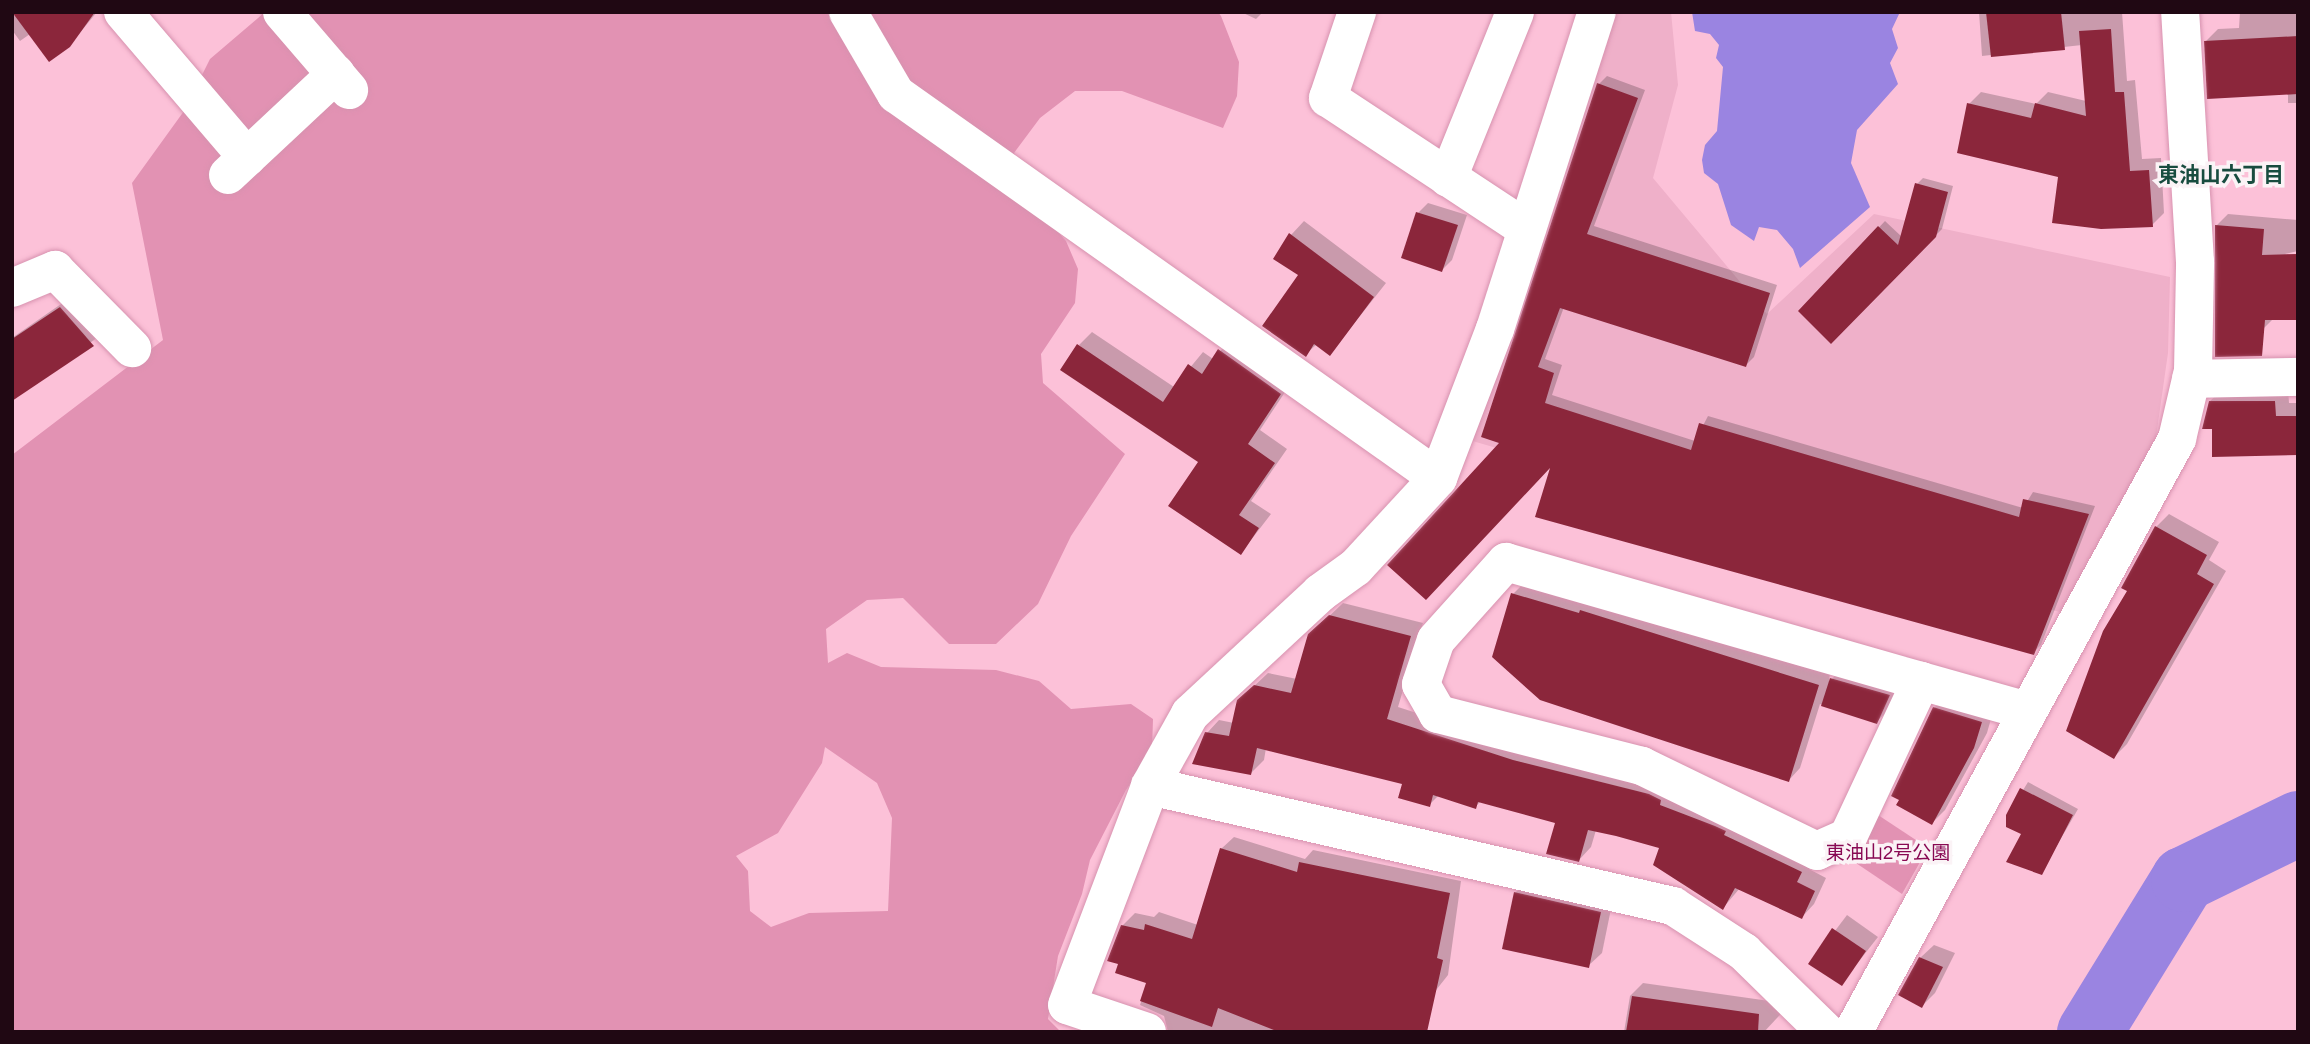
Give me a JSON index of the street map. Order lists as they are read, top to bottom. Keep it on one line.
{"districts":["東油山六丁目"],"parks":["東油山2号公園"]}
